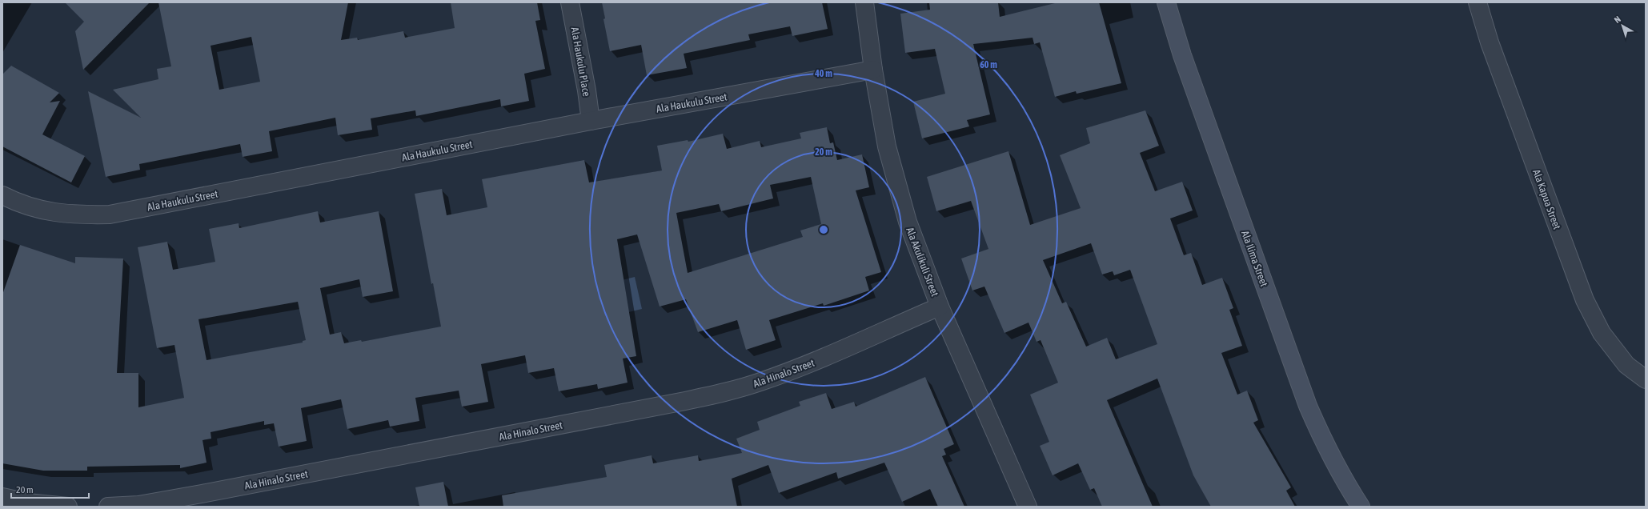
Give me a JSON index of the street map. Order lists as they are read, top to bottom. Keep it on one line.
{"streets":{"street":["Ala Haukulu Place","Ala Haukulu Street","Ala Kapua Street","Ala Ilima Street","Ala Akulikuli Street","Ala Hinalo Street"]},"crossings":[["Ala Haukulu Place","Ala Haukulu Street"],["Ala Haukulu Street","Ala Akulikuli Street"],["Ala Akulikuli Street","Ala Hinalo Street"]],"scale_bar":"20 m","north":"top left","rings":["60 m","40 m","20 m"]}
